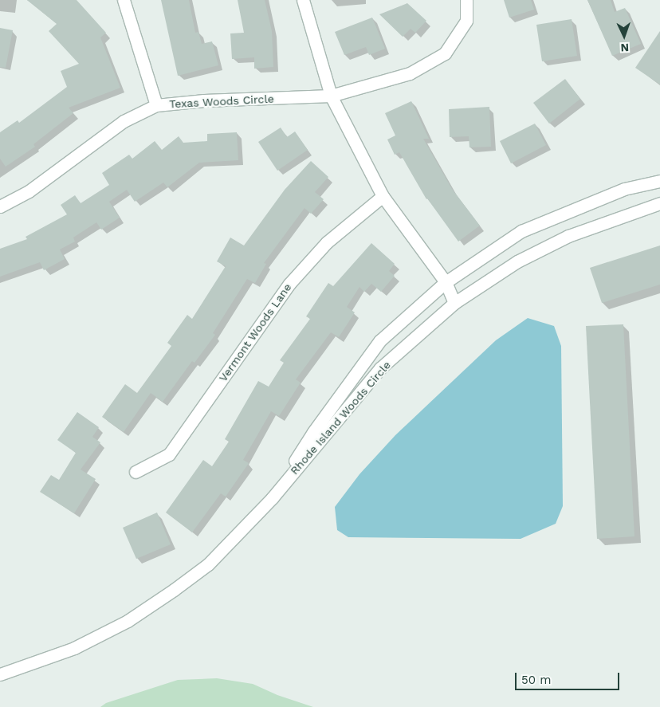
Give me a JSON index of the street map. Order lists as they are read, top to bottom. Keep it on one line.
{"streets":{"street":["Texas Woods Circle","Vermont Woods Lane","Rhode Island Woods Circle"]},"scale_bar":"50 m","north":"bottom"}
